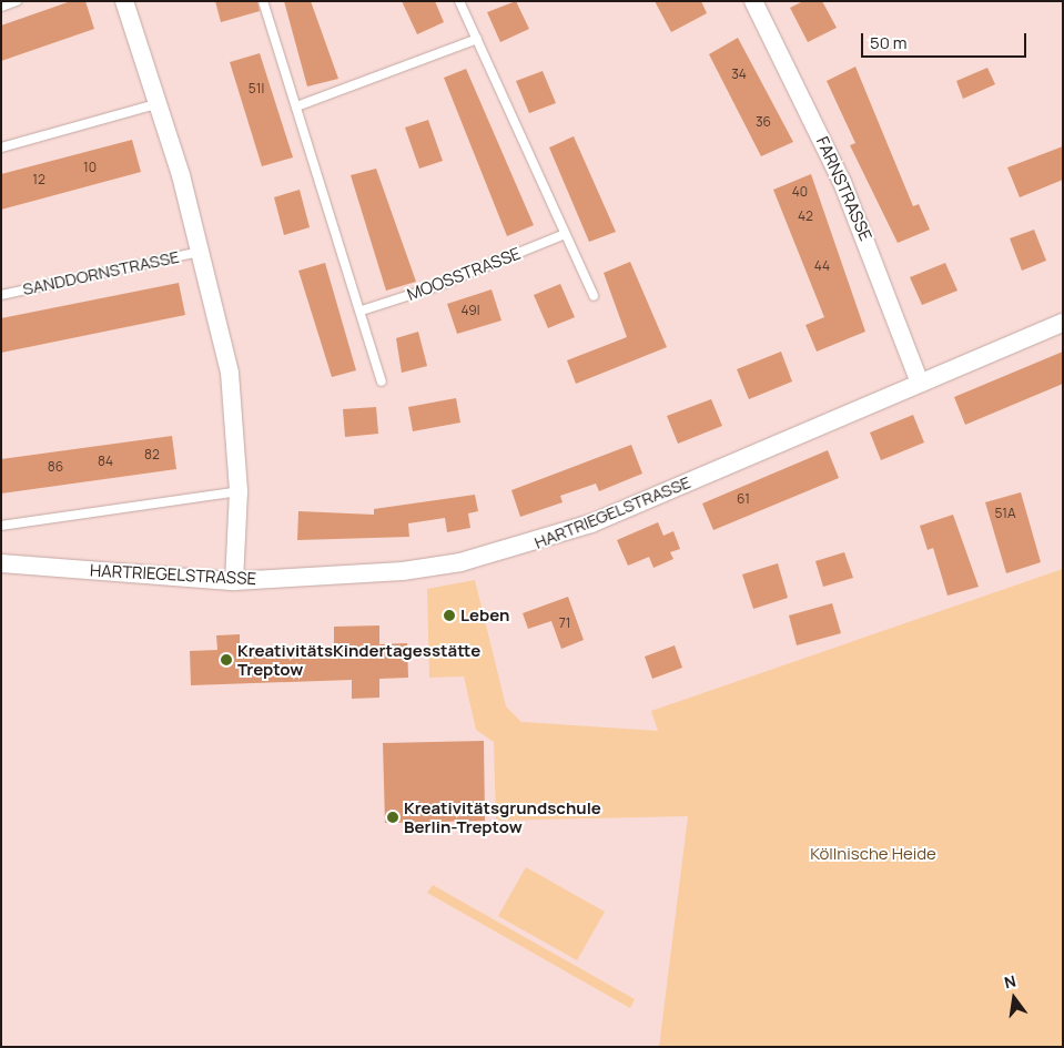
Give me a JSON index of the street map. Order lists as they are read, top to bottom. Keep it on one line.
{"streets":{"street":["FARNSTRASSE","SANDDORNSTRASSE","HARTRIEGELSTRASSE"],"lane":["MOOSSTRASSE"]},"crossings":[["FARNSTRASSE","HARTRIEGELSTRASSE"],["SANDDORNSTRASSE","HARTRIEGELSTRASSE"]],"parks":["Köllnische Heide"],"places":["Leben","KreativitätsKindertagesstätte Treptow","Kreativitätsgrundschule Berlin-Treptow"],"house_numbers":["34","51I","36","10","12","40","42","44","49I","82","84","86","61","51A","71"],"scale_bar":"50 m","north":"top"}
